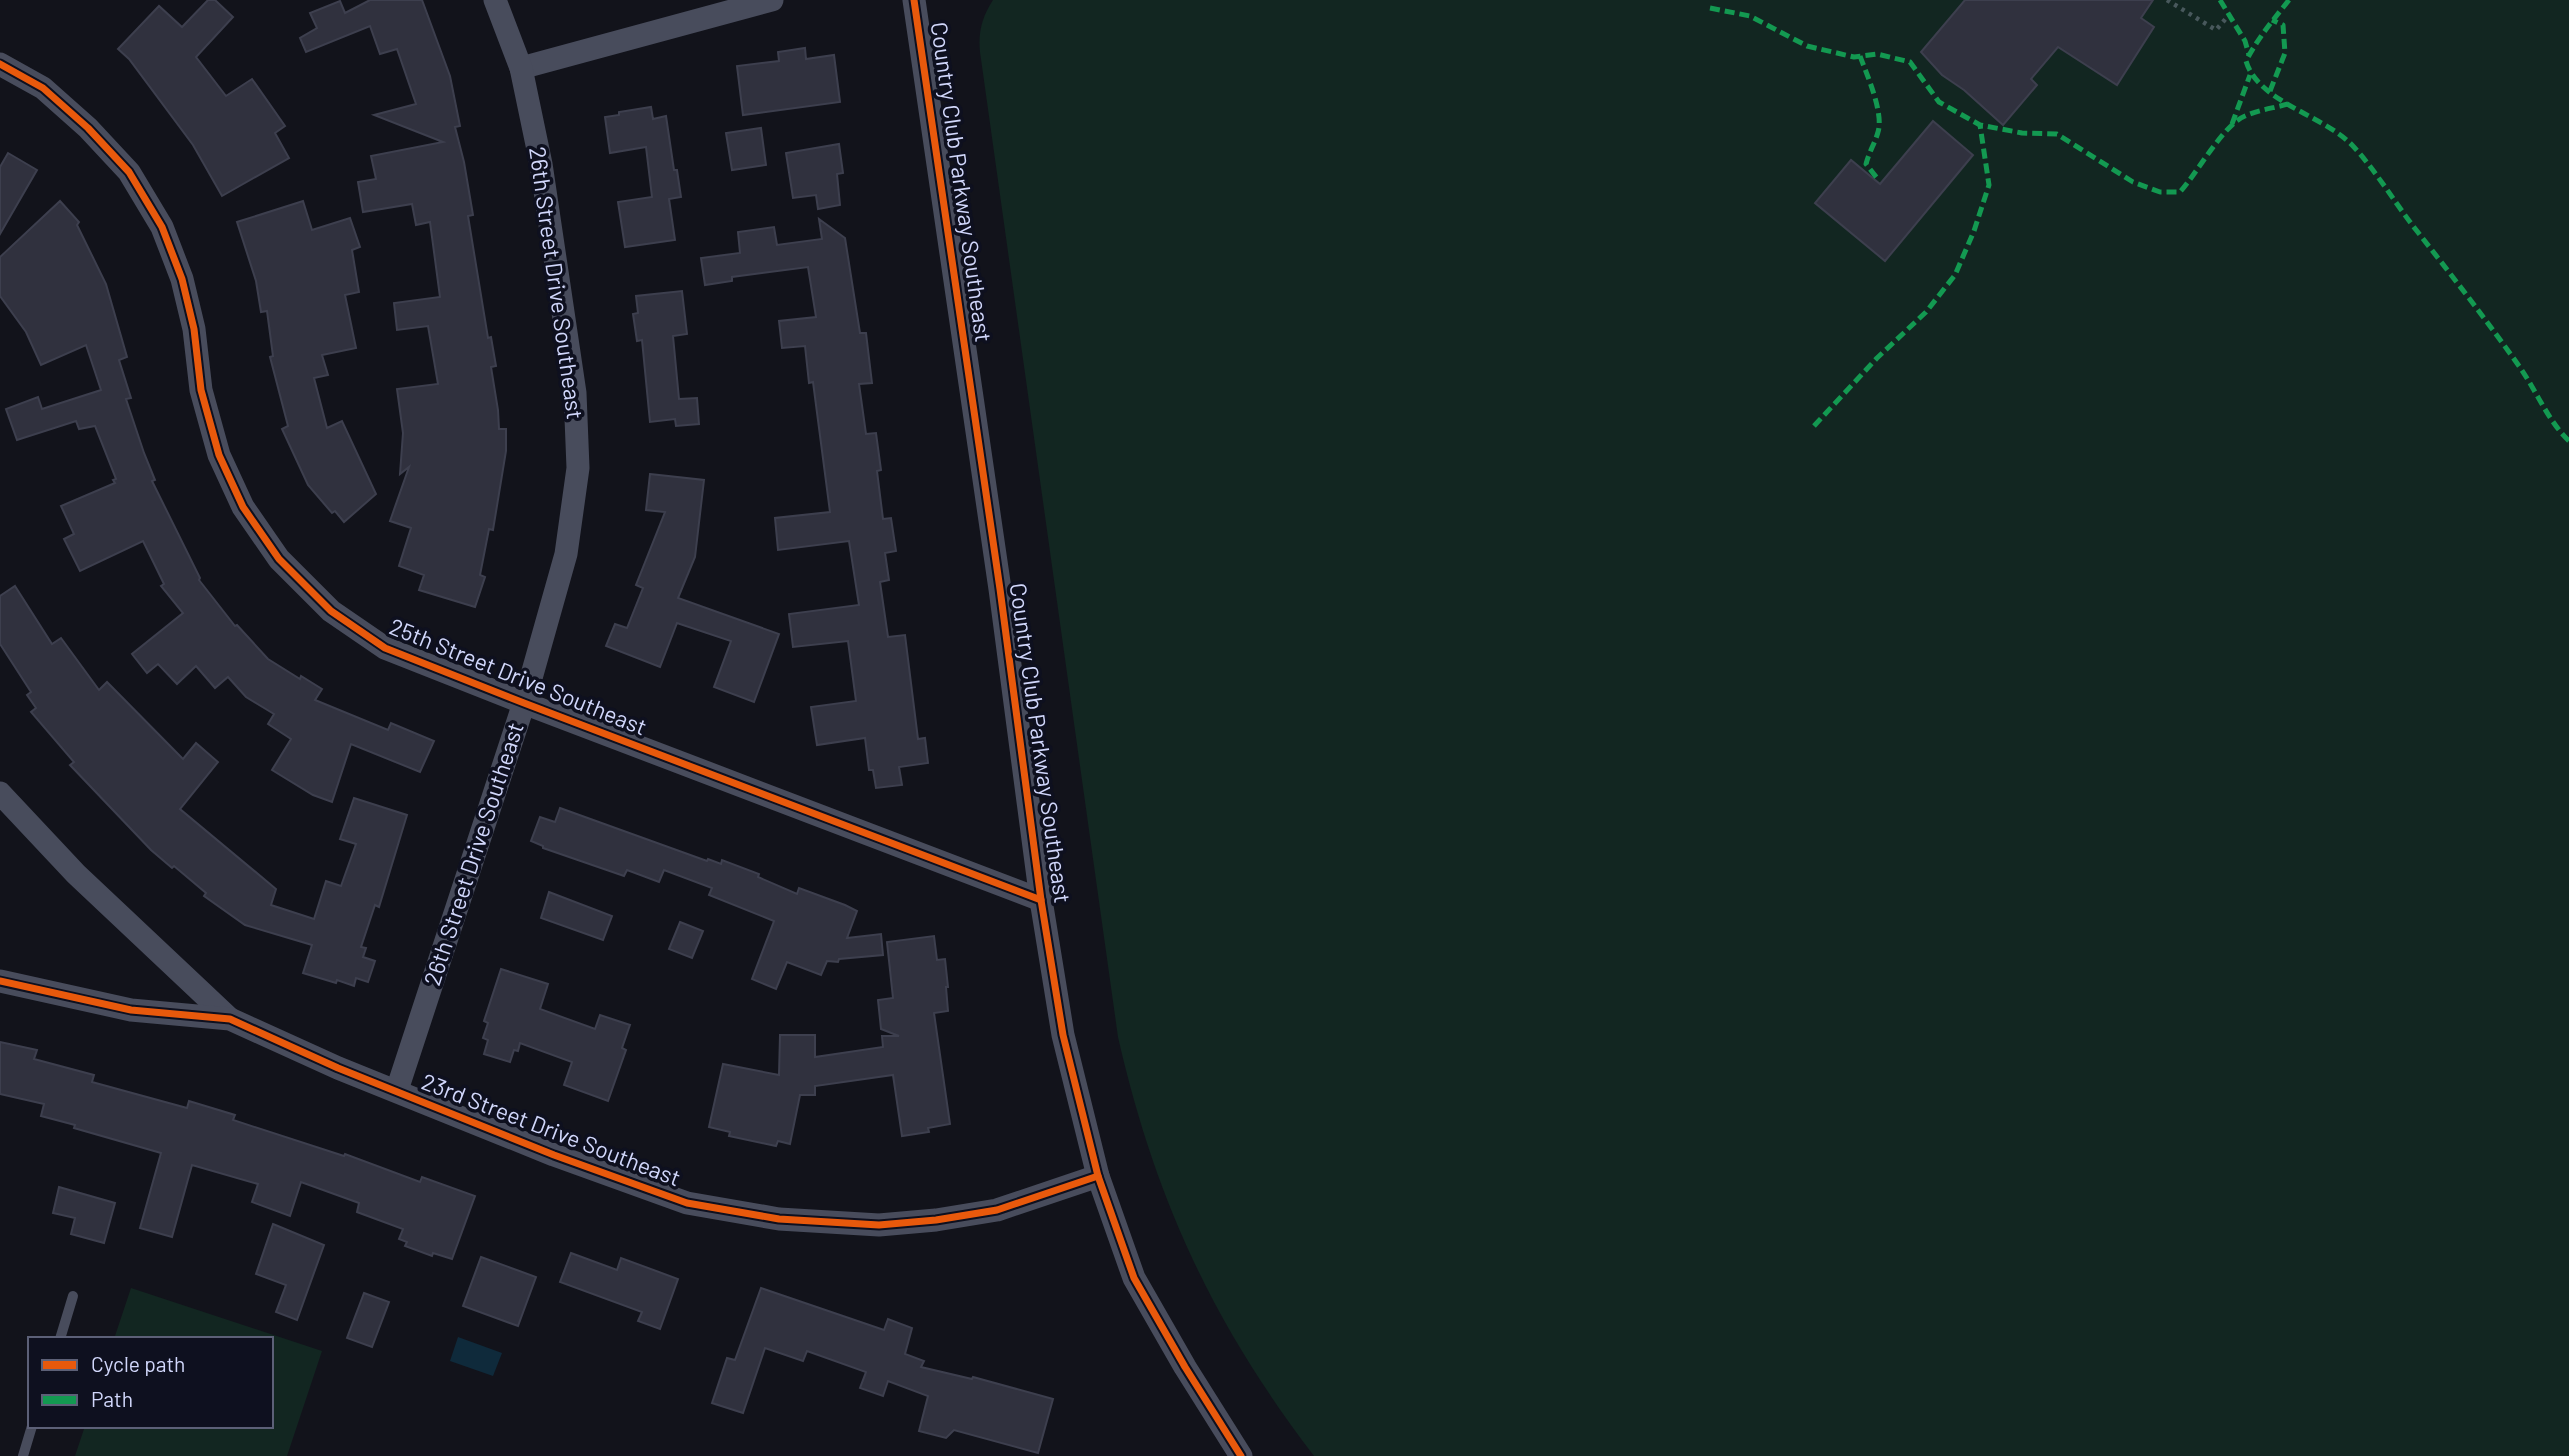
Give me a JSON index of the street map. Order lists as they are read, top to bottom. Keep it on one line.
{"streets":{"street":["Country Club Parkway Southeast","26th Street Drive Southeast","25th Street Drive Southeast","23rd Street Drive Southeast"]},"crossings":[["Country Club Parkway Southeast","25th Street Drive Southeast"],["Country Club Parkway Southeast","23rd Street Drive Southeast"],["26th Street Drive Southeast","25th Street Drive Southeast"],["26th Street Drive Southeast","23rd Street Drive Southeast"]],"legend":["Cycle path","Path"]}
